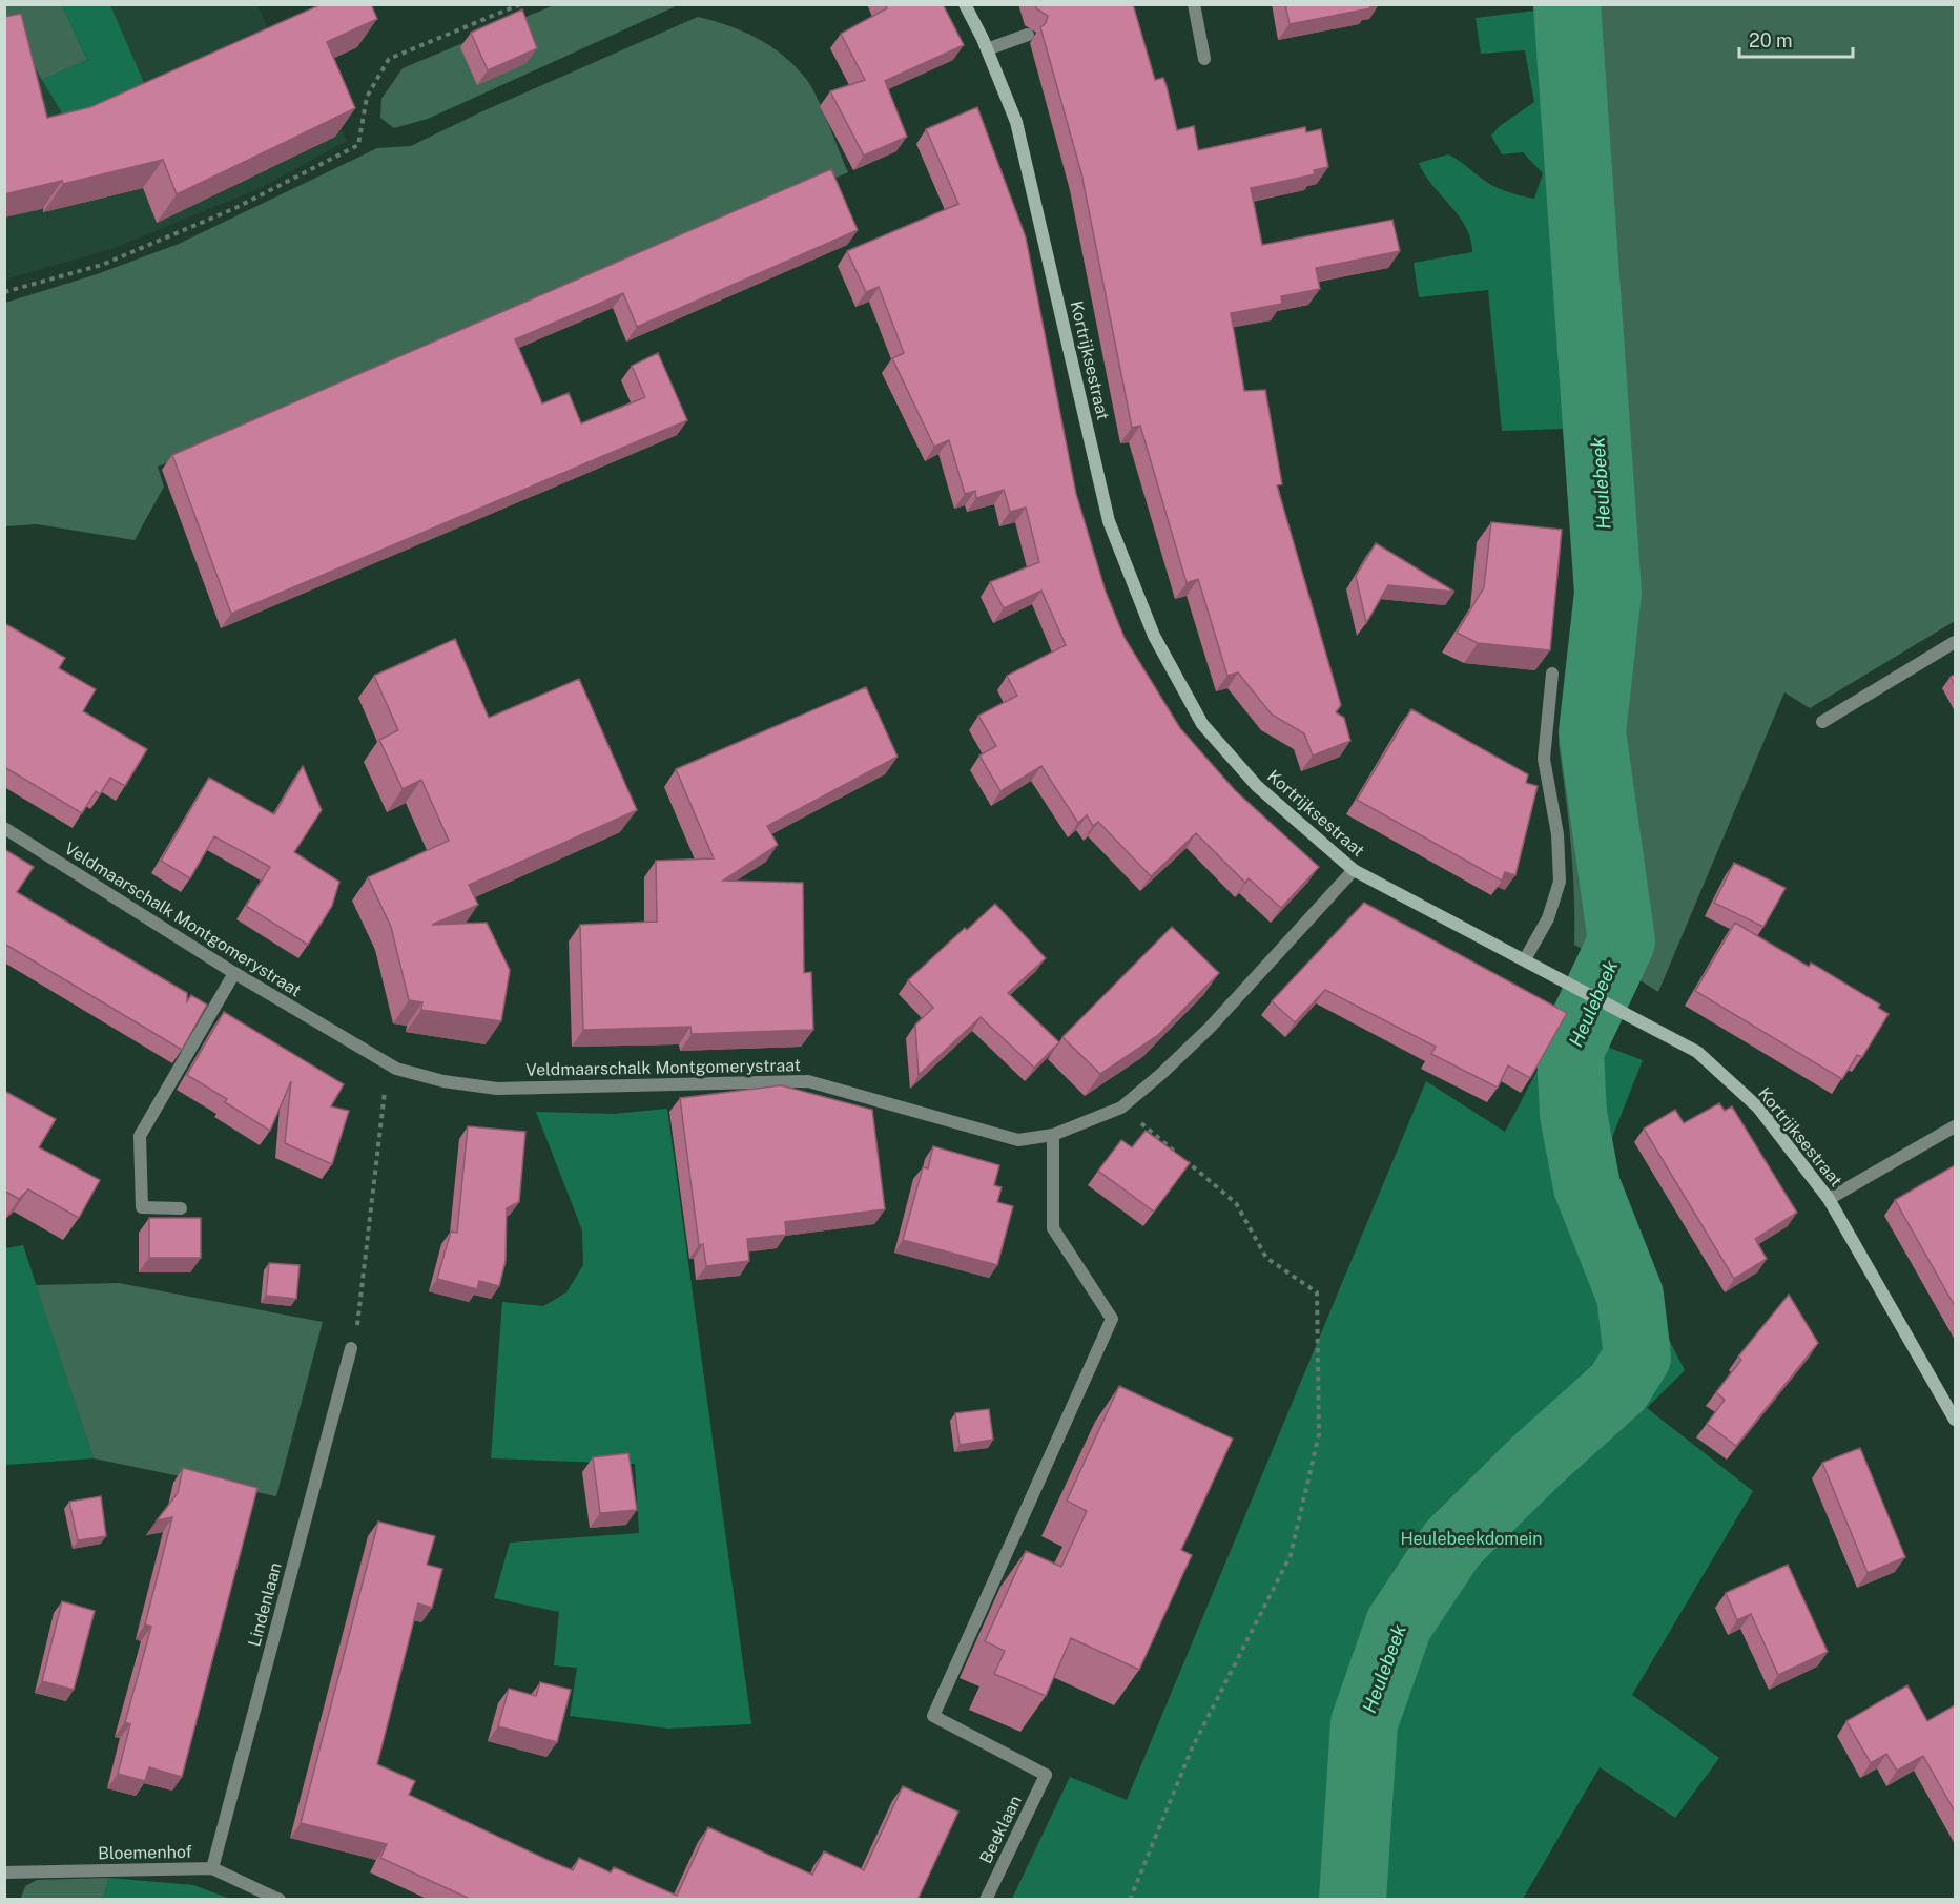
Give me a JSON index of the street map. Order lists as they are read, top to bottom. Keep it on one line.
{"streets":{"street":["Kortrijksestraat","Veldmaarschalk Montgomerystraat","Lindenlaan","Beeklaan","Bloemenhof"]},"crossings":[["Kortrijksestraat","Veldmaarschalk Montgomerystraat"],["Veldmaarschalk Montgomerystraat","Beeklaan"],["Lindenlaan","Bloemenhof"]],"water":["Heulebeek"],"parks":["Heulebeekdomein"],"scale_bar":"20 m"}
